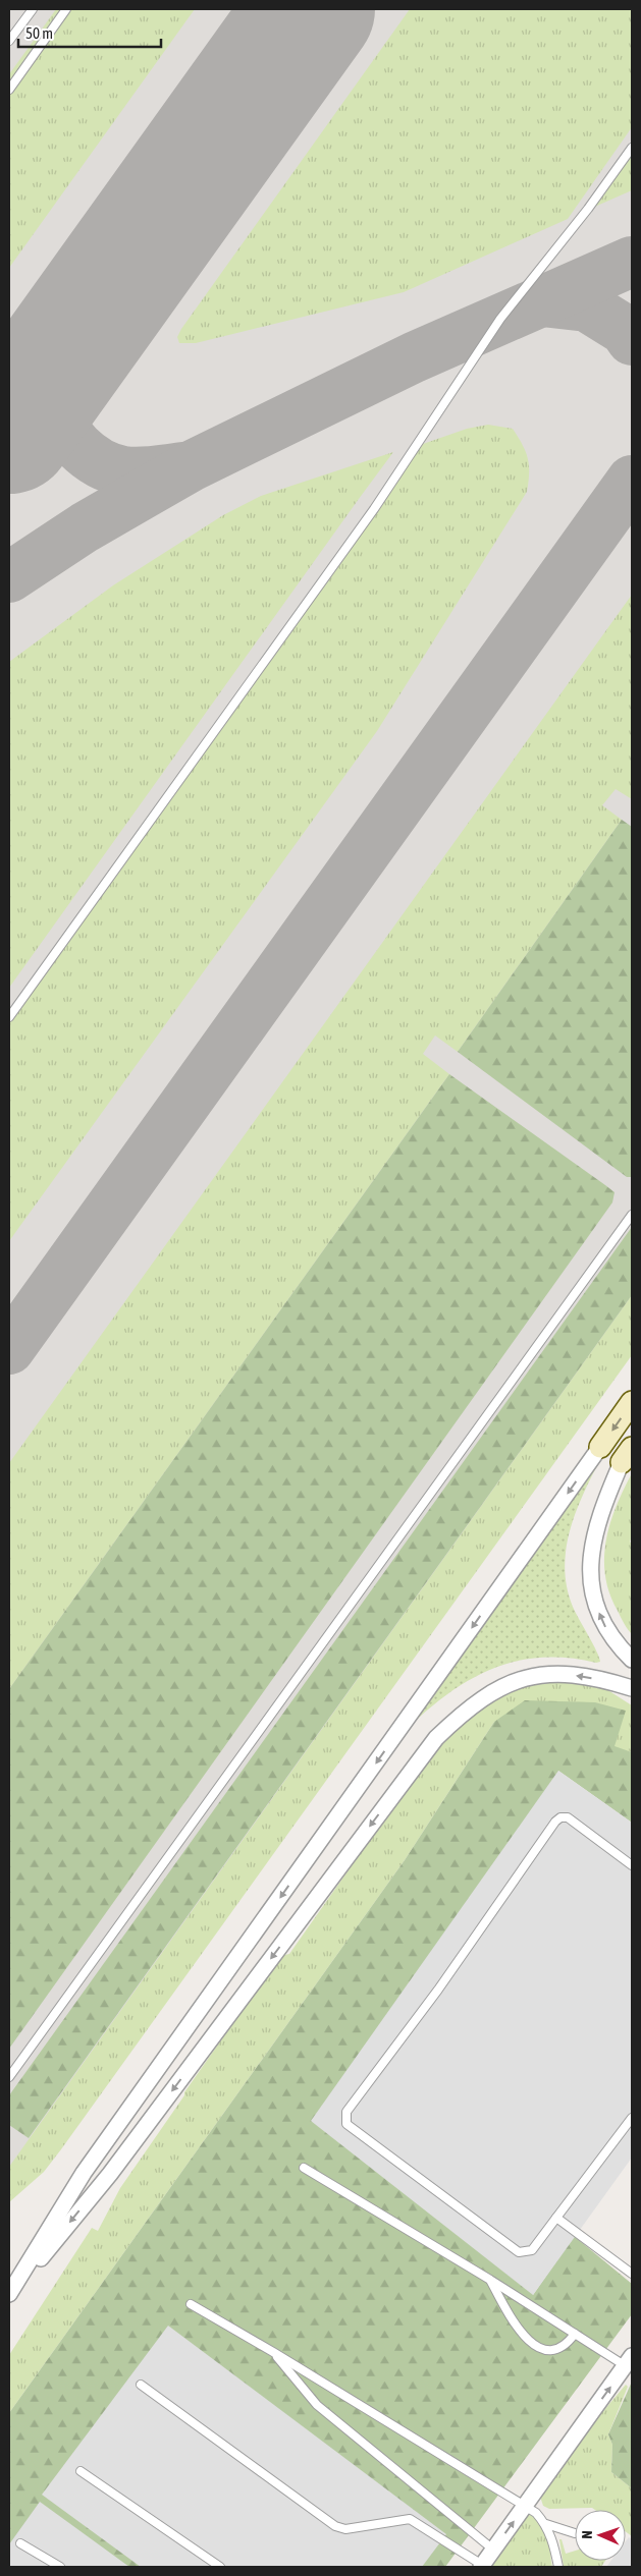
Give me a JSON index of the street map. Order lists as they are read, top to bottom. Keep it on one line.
{"scale_bar":"50 m","north":"left"}
